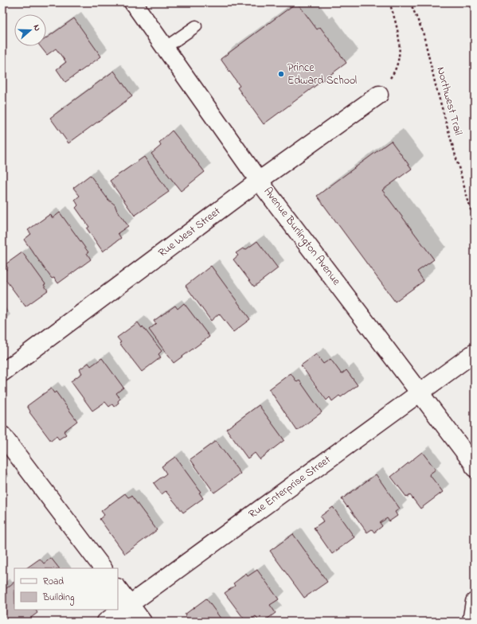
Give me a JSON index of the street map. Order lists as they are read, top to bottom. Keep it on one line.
{"streets":{"street":["Rue West Street","Avenue Burlington Avenue","Rue Enterprise Street"],"path":["Northwest Trail"]},"crossings":[["Rue West Street","Avenue Burlington Avenue"],["Avenue Burlington Avenue","Rue Enterprise Street"]],"places":["Prince Edward School"],"legend":["Road","Building"],"north":"right"}
